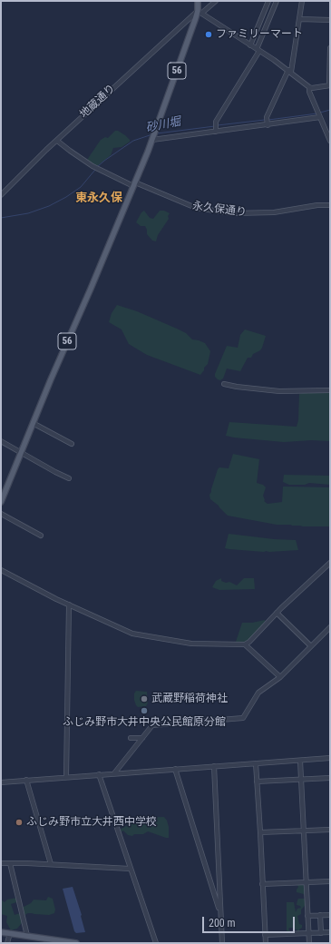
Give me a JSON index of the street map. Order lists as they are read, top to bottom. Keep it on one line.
{"streets":{"main road":["56"],"street":["地蔵通り","永久保通り"]},"crossings":[["56","地蔵通り"],["56","永久保通り"],["地蔵通り","永久保通り"]],"districts":["東永久保"],"water":["砂川堀"],"places":["ファミリーマート","武蔵野稲荷神社","ふじみ野市大井中央公民館原分館","ふじみ野市立大井西中学校"],"scale_bar":"200 m"}
